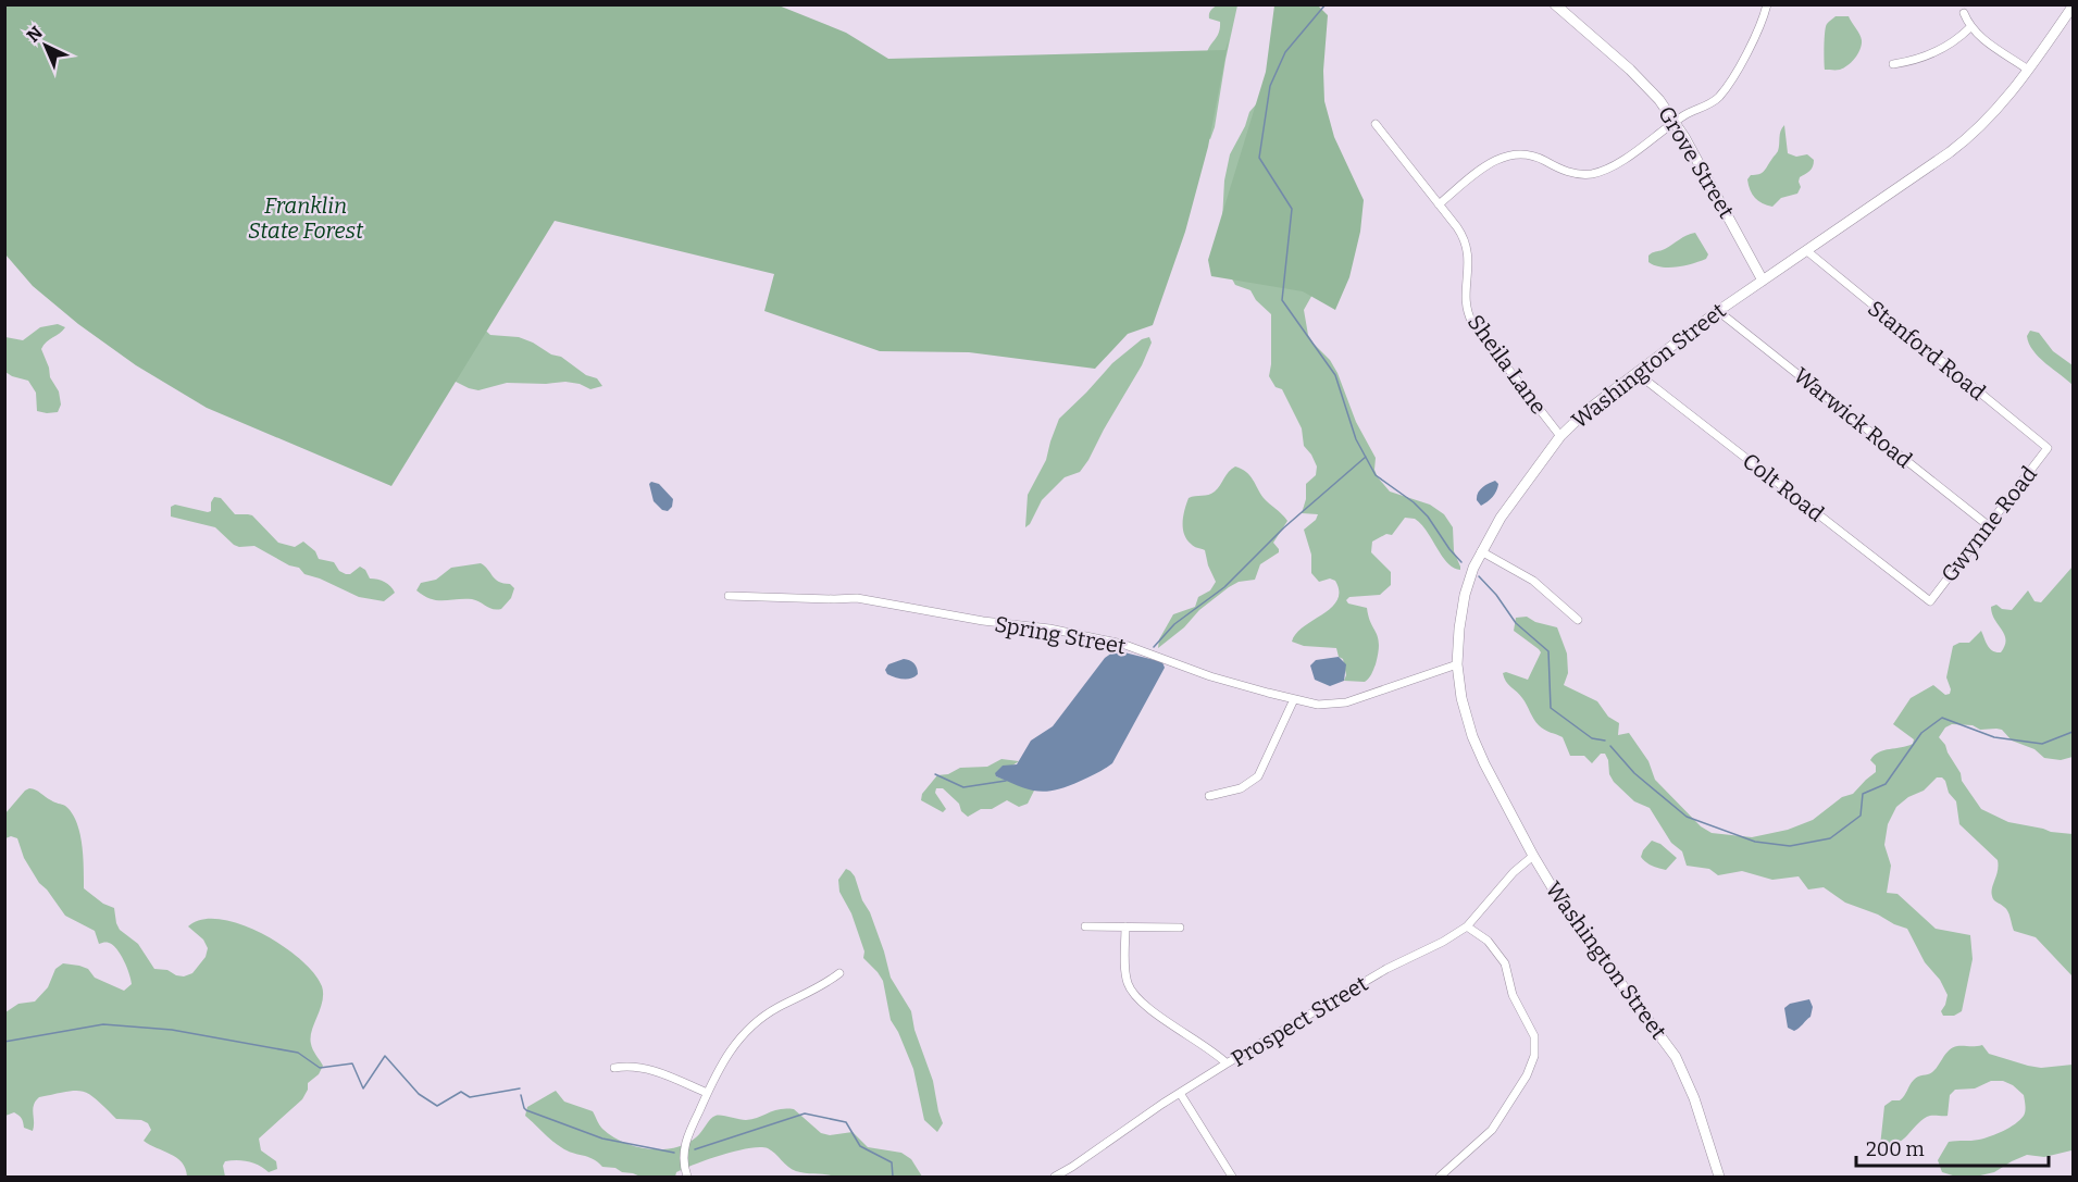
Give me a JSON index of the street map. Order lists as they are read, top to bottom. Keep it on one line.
{"streets":{"main road":["Grove Street","Washington Street"],"street":["Stanford Road","Sheila Lane","Warwick Road","Colt Road","Gwynne Road","Spring Street","Prospect Street"]},"crossings":[["Grove Street","Washington Street"],["Stanford Road","Washington Street"],["Stanford Road","Gwynne Road"],["Sheila Lane","Washington Street"],["Washington Street","Warwick Road"],["Washington Street","Colt Road"],["Washington Street","Spring Street"],["Washington Street","Prospect Street"],["Warwick Road","Gwynne Road"],["Colt Road","Gwynne Road"]],"parks":["Franklin State Forest"],"scale_bar":"200 m","north":"top left"}
